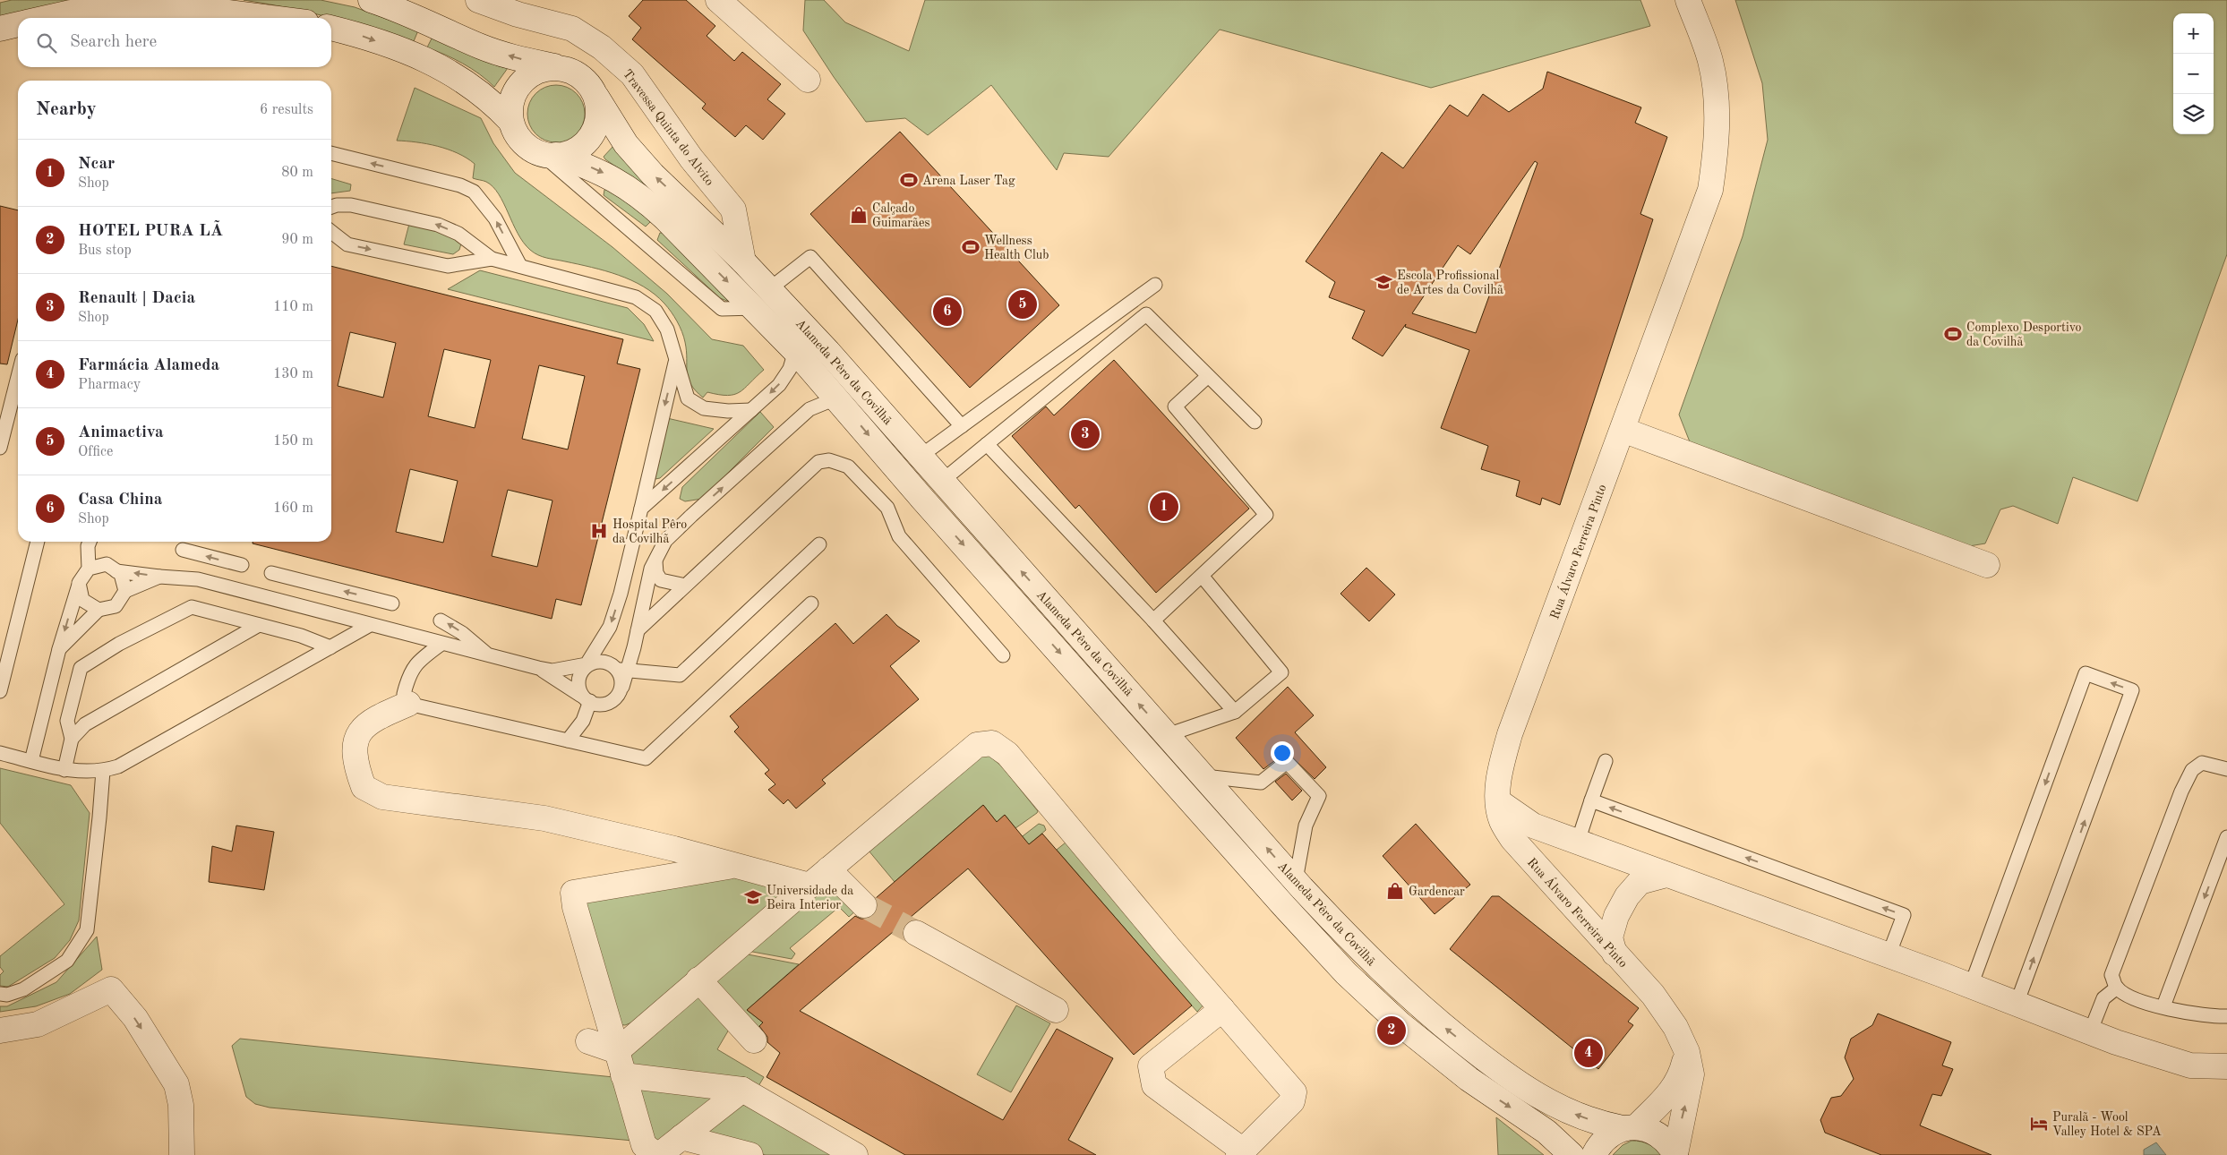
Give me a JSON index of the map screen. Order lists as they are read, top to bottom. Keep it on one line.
{"streets":{"street":["Travessa Quinta do Alvito","Alameda Pêro da Covilhã","Rua Álvaro Ferreira Pinto"]},"crossings":[["Travessa Quinta do Alvito","Alameda Pêro da Covilhã"],["Alameda Pêro da Covilhã","Rua Álvaro Ferreira Pinto"]],"places":{"sports":["Arena Laser Tag","Wellness Health Club","Complexo Desportivo da Covilhã"],"shop":["Calçado Guimarães","Gardencar"],"school or university":["Escola Profissional de Artes da Covilhã","Universidade da Beira Interior"],"hospital":["Hospital Pêro da Covilhã"],"hotel":["Puralã - Wool Valley Hotel & SPA"]},"page":{"map_buttons":["+","−"],"search":"Search here","heading":["Nearby","6 results"],"list":[{"mark":"1","name":"Ncar","note":"Shop","value":"80 m"},{"mark":"2","name":"HOTEL PURA LÃ","note":"Bus stop","value":"90 m"},{"mark":"3","name":"Renault | Dacia","note":"Shop","value":"110 m"},{"mark":"4","name":"Farmácia Alameda","note":"Pharmacy","value":"130 m"},{"mark":"5","name":"Animactiva","note":"Office","value":"150 m"},{"mark":"6","name":"Casa China","note":"Shop","value":"160 m"}],"pins":["5","6","3","1","2","4"]}}
